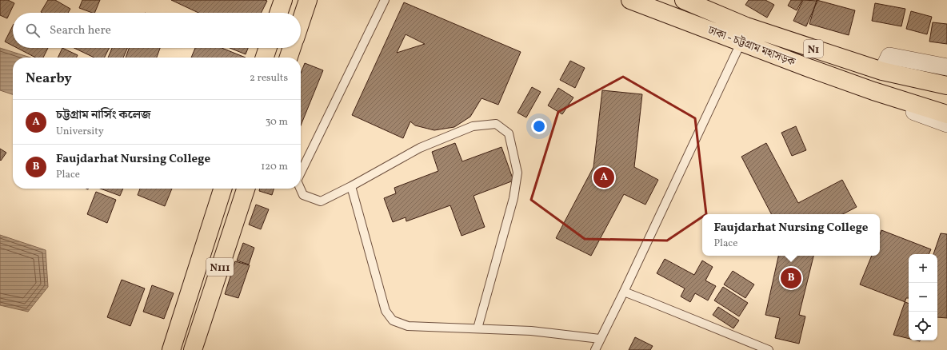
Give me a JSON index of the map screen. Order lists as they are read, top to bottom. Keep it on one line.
{"streets":{"highway":["ঢাকা - চট্টগ্রাম মহাসড়ক","N1","N111"]},"page":{"search":"Search here","heading":["Nearby","2 results"],"list":[{"mark":"A","name":"চট্টগ্রাম নার্সিং কলেজ","note":"University","value":"30 m"},{"mark":"B","name":"Faujdarhat Nursing College","note":"Place","value":"120 m"}],"pins":["A","B"],"popup":["Faujdarhat Nursing College","Place"],"map_buttons":["+","−"]}}
